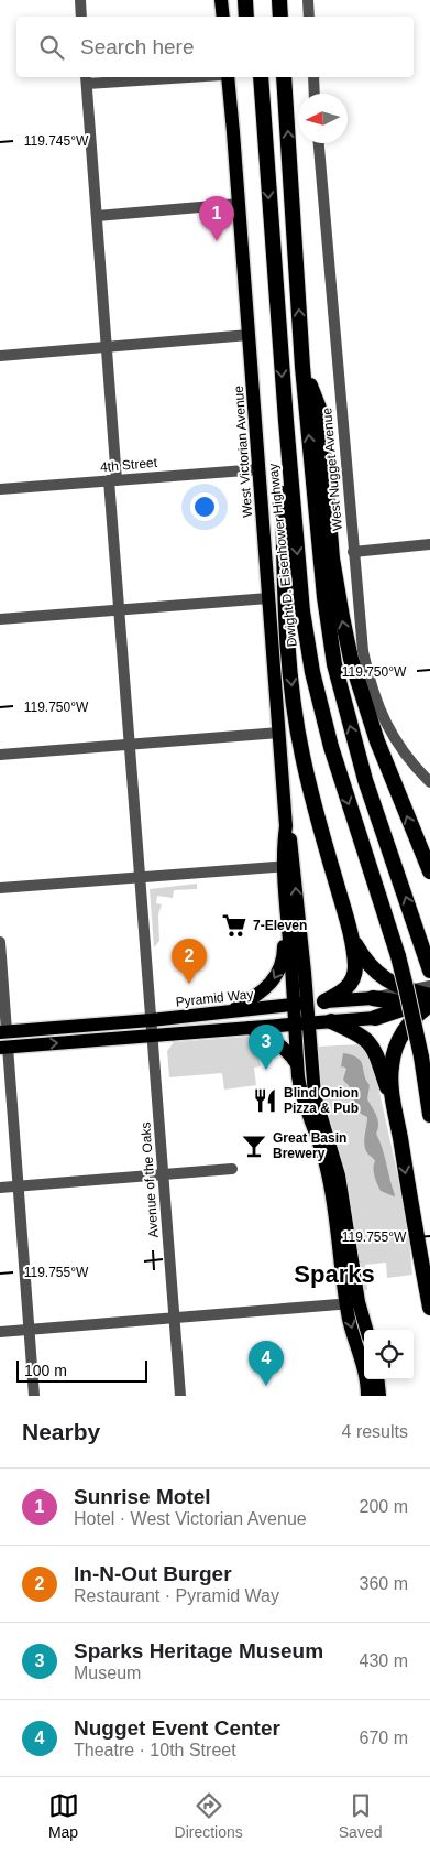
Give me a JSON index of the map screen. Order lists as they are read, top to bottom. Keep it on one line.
{"streets":{"highway":["Dwight D. Eisenhower Highway"],"main road":["West Victorian Avenue","Pyramid Way"],"street":["4th Street","West Nugget Avenue","Avenue of the Oaks"]},"crossings":[["West Victorian Avenue","4th Street"],["West Victorian Avenue","Pyramid Way"],["4th Street","Avenue of the Oaks"],["Pyramid Way","Avenue of the Oaks"]],"districts":["Sparks"],"places":{"supermarket":["7-Eleven"],"restaurant":["Blind Onion Pizza & Pub"],"bar":["Great Basin Brewery"]},"scale_bar":"100 m","north":"left","page":{"search":"Search here","pins":["1","2","3","4"],"scale":"100 m","heading":["Nearby","4 results"],"list":[{"mark":"1","name":"Sunrise Motel","note":"Hotel · West Victorian Avenue","value":"200 m"},{"mark":"2","name":"In-N-Out Burger","note":"Restaurant · Pyramid Way","value":"360 m"},{"mark":"3","name":"Sparks Heritage Museum","note":"Museum","value":"430 m"},{"mark":"4","name":"Nugget Event Center","note":"Theatre · 10th Street","value":"670 m"}],"nav":["Map","Directions","Saved"]},"coordinates":["119.745°W","119.750°W","119.755°W"]}
